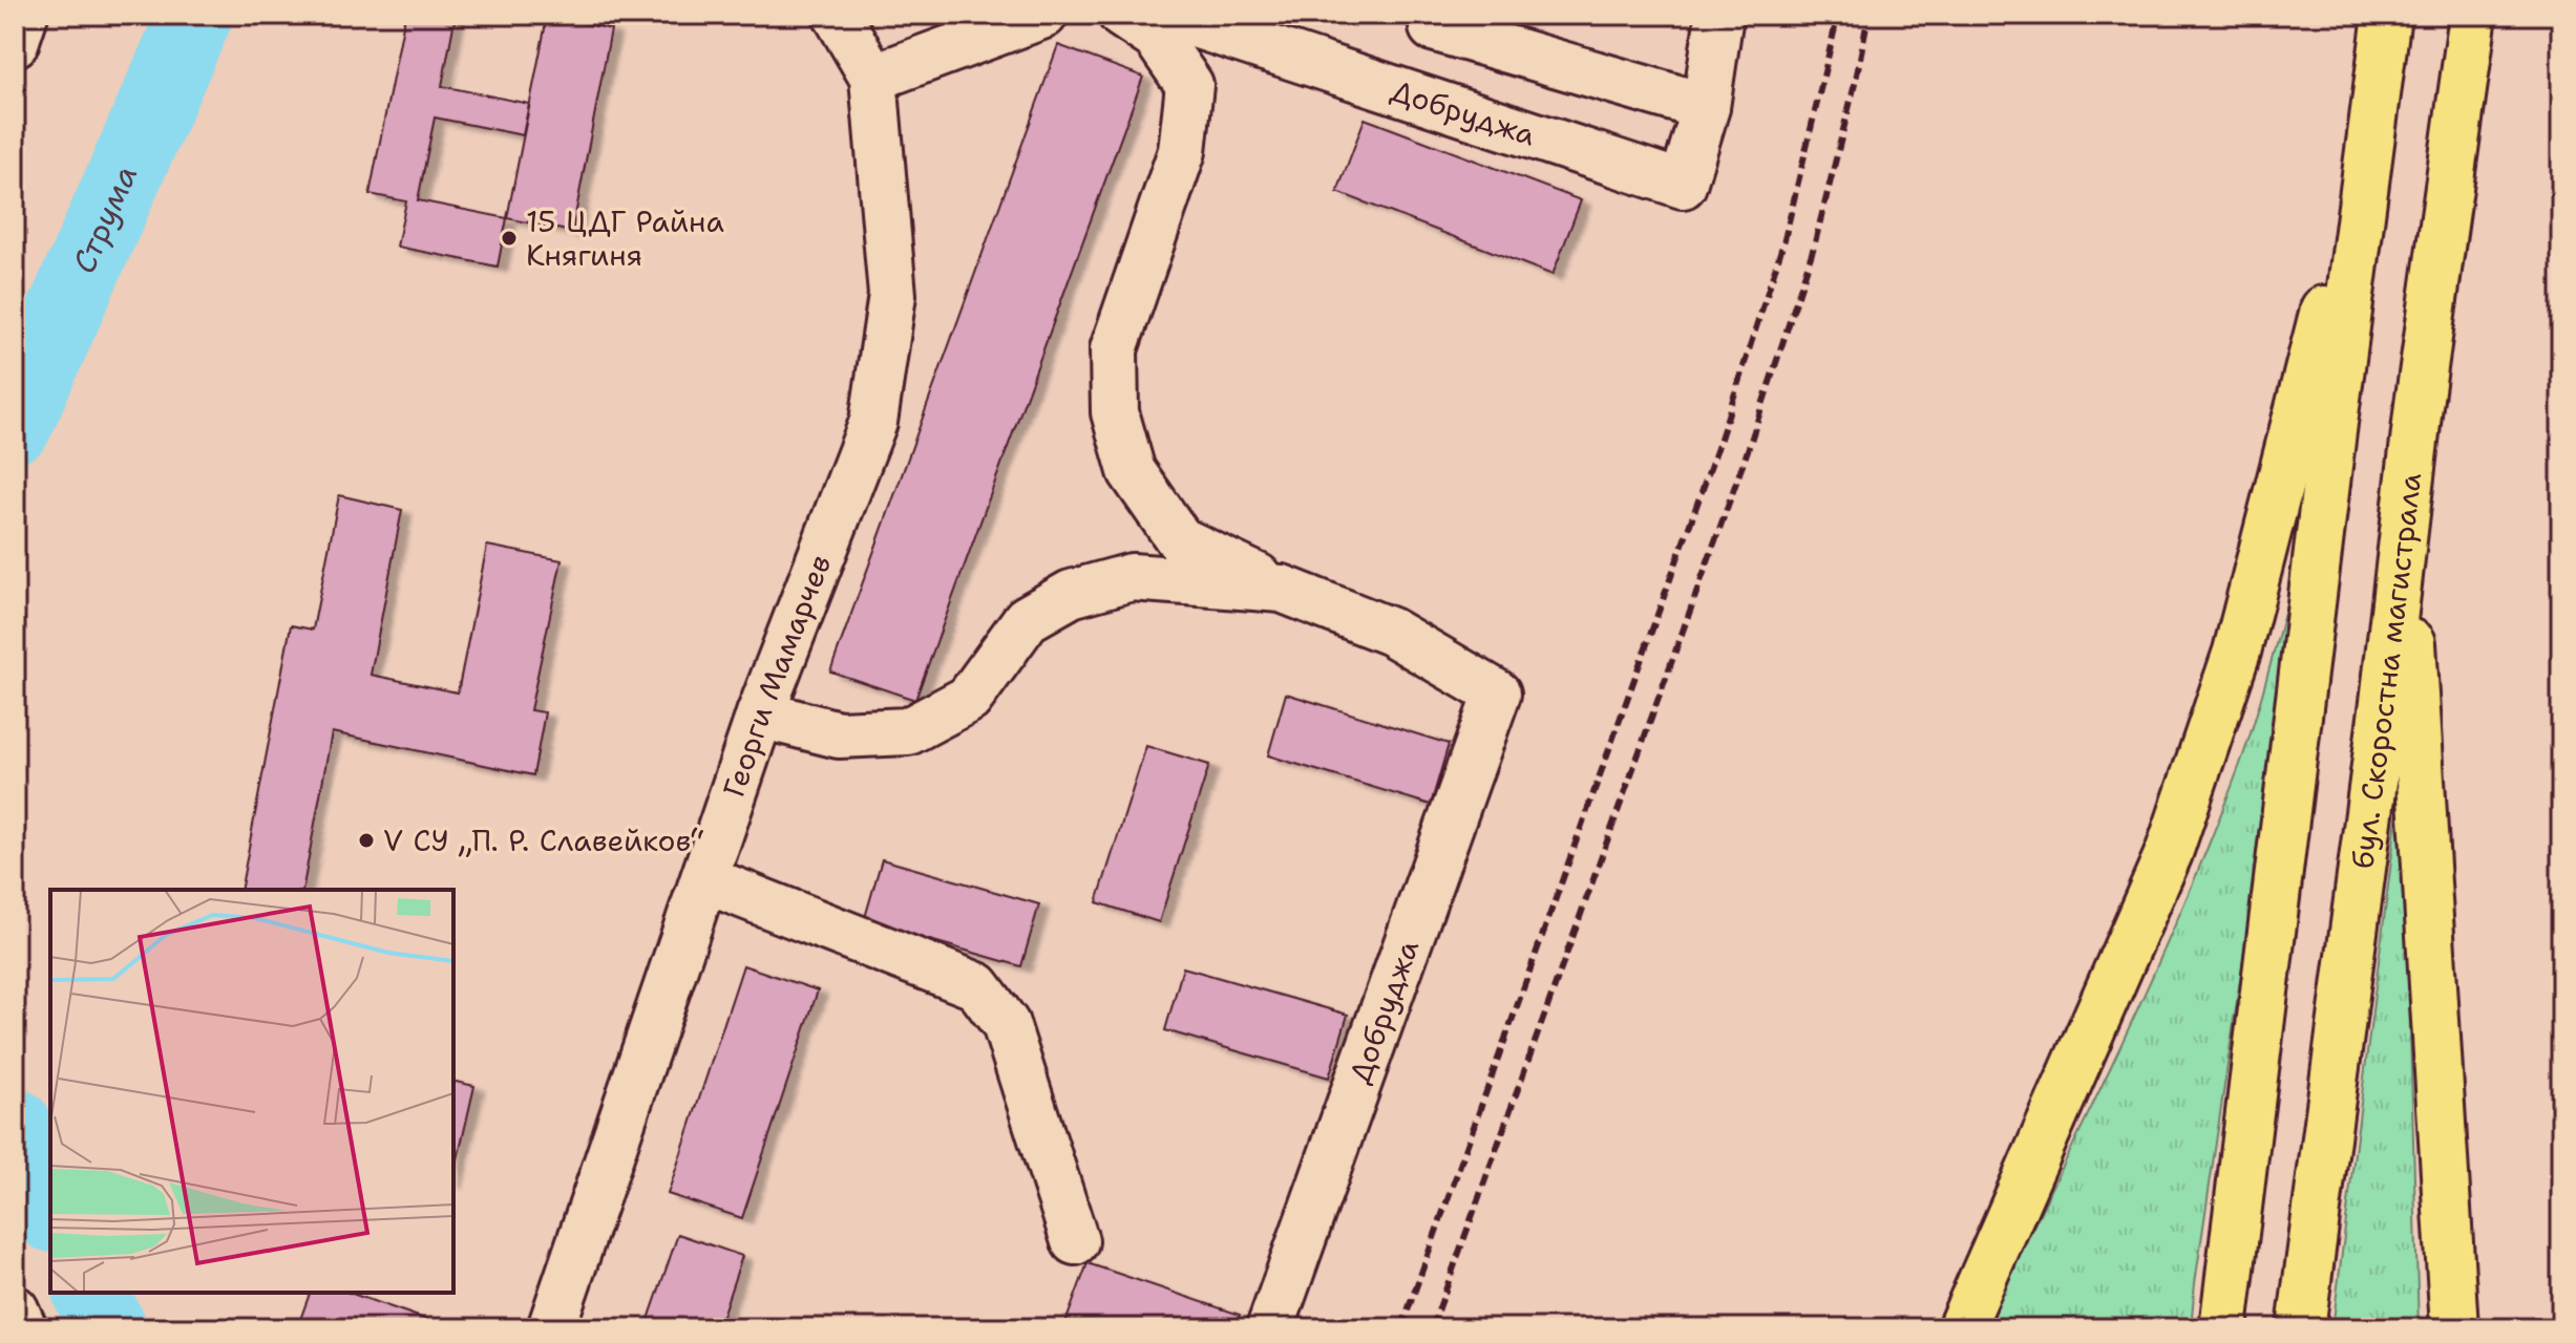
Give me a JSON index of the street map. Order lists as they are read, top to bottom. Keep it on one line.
{"streets":{"highway":["бул. Скоростна магистрала"],"street":["Добруджа","Георги Мамарчев"]},"water":["Струма"],"places":["15 ЦДГ Райна Княгиня","V СУ „П. Р. Славейков“"]}
